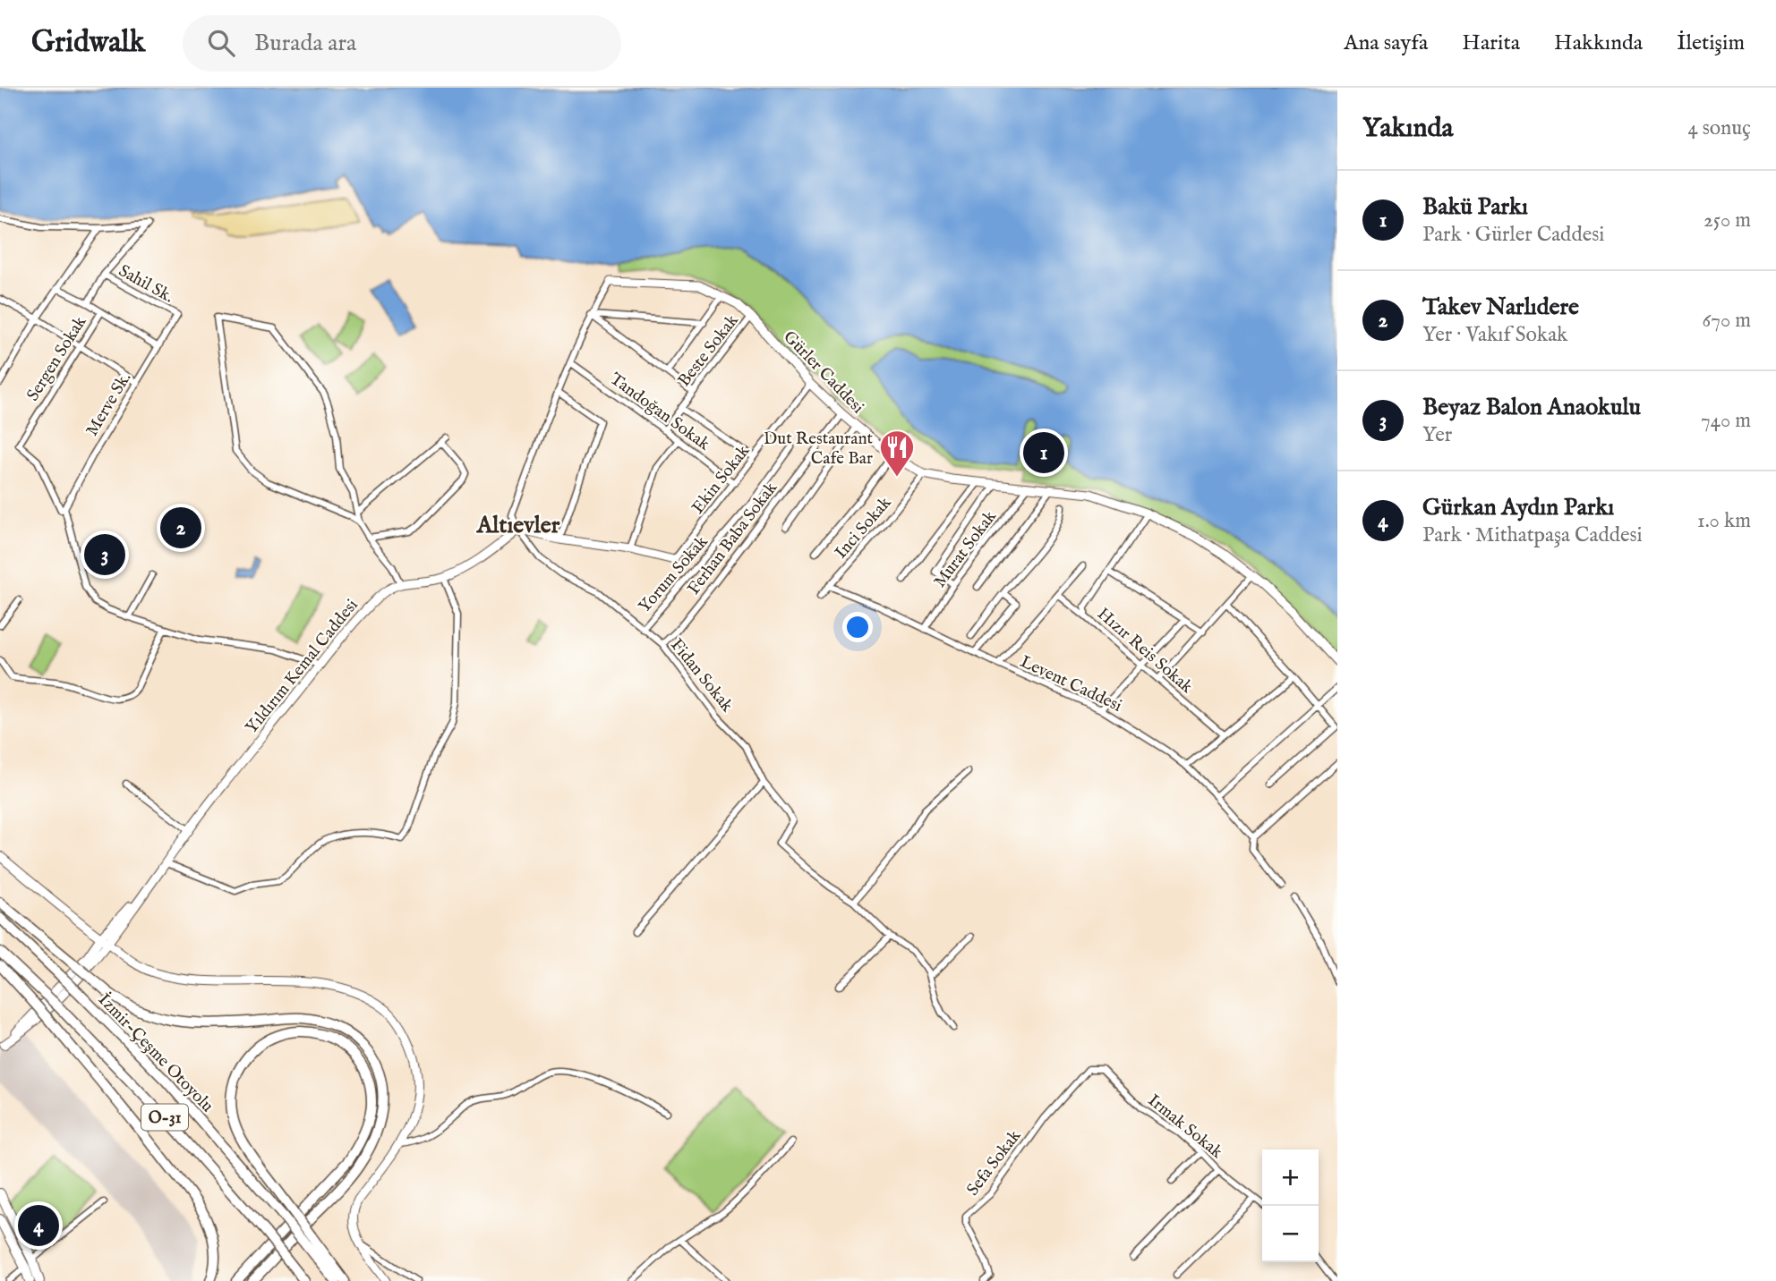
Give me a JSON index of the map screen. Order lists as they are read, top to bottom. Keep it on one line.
{"streets":{"highway":["İzmir-Çeşme Otoyolu","O-31"],"street":["Sahil Sk.","Beste Sokak","Sergen Sokak","Gürler Caddesi","Merve Sk.","Tandoğan Sokak","Ekin Sokak","Inci Sokak","Ferhan Baba Sokak","Murat Sokak","Yorum Sokak","Hızır Reis Sokak","Yıldırım Kemal Caddesi","Fidan Sokak","Levent Caddesi","Irmak Sokak","Sefa Sokak"]},"crossings":[["Sahil Sk.","Sergen Sokak"],["Sahil Sk.","Merve Sk."],["Beste Sokak","Gürler Caddesi"],["Beste Sokak","Tandoğan Sokak"],["Sergen Sokak","Merve Sk."],["Gürler Caddesi","Ekin Sokak"],["Gürler Caddesi","Inci Sokak"],["Gürler Caddesi","Ferhan Baba Sokak"],["Gürler Caddesi","Murat Sokak"],["Gürler Caddesi","Hızır Reis Sokak"],["Tandoğan Sokak","Ekin Sokak"],["Inci Sokak","Levent Caddesi"],["Ferhan Baba Sokak","Fidan Sokak"],["Murat Sokak","Levent Caddesi"],["Yorum Sokak","Fidan Sokak"],["Yıldırım Kemal Caddesi","Fidan Sokak"],["İzmir-Çeşme Otoyolu","O-31"],["Irmak Sokak","Sefa Sokak"]],"districts":["Altıevler"],"places":{"restaurant":["Dut Restaurant Cafe Bar"]},"page":{"header":"Gridwalk","search":"Burada ara","nav":["Ana sayfa","Harita","Hakkında","İletişim"],"heading":["Yakında","4 sonuç"],"list":[{"mark":"1","name":"Bakü Parkı","note":"Park · Gürler Caddesi","value":"250 m"},{"mark":"2","name":"Takev Narlıdere","note":"Yer · Vakıf Sokak","value":"670 m"},{"mark":"3","name":"Beyaz Balon Anaokulu","note":"Yer","value":"740 m"},{"mark":"4","name":"Gürkan Aydın Parkı","note":"Park · Mithatpaşa Caddesi","value":"1.0 km"}],"pins":["1","2","3","4"],"map_buttons":["+","−"]}}
